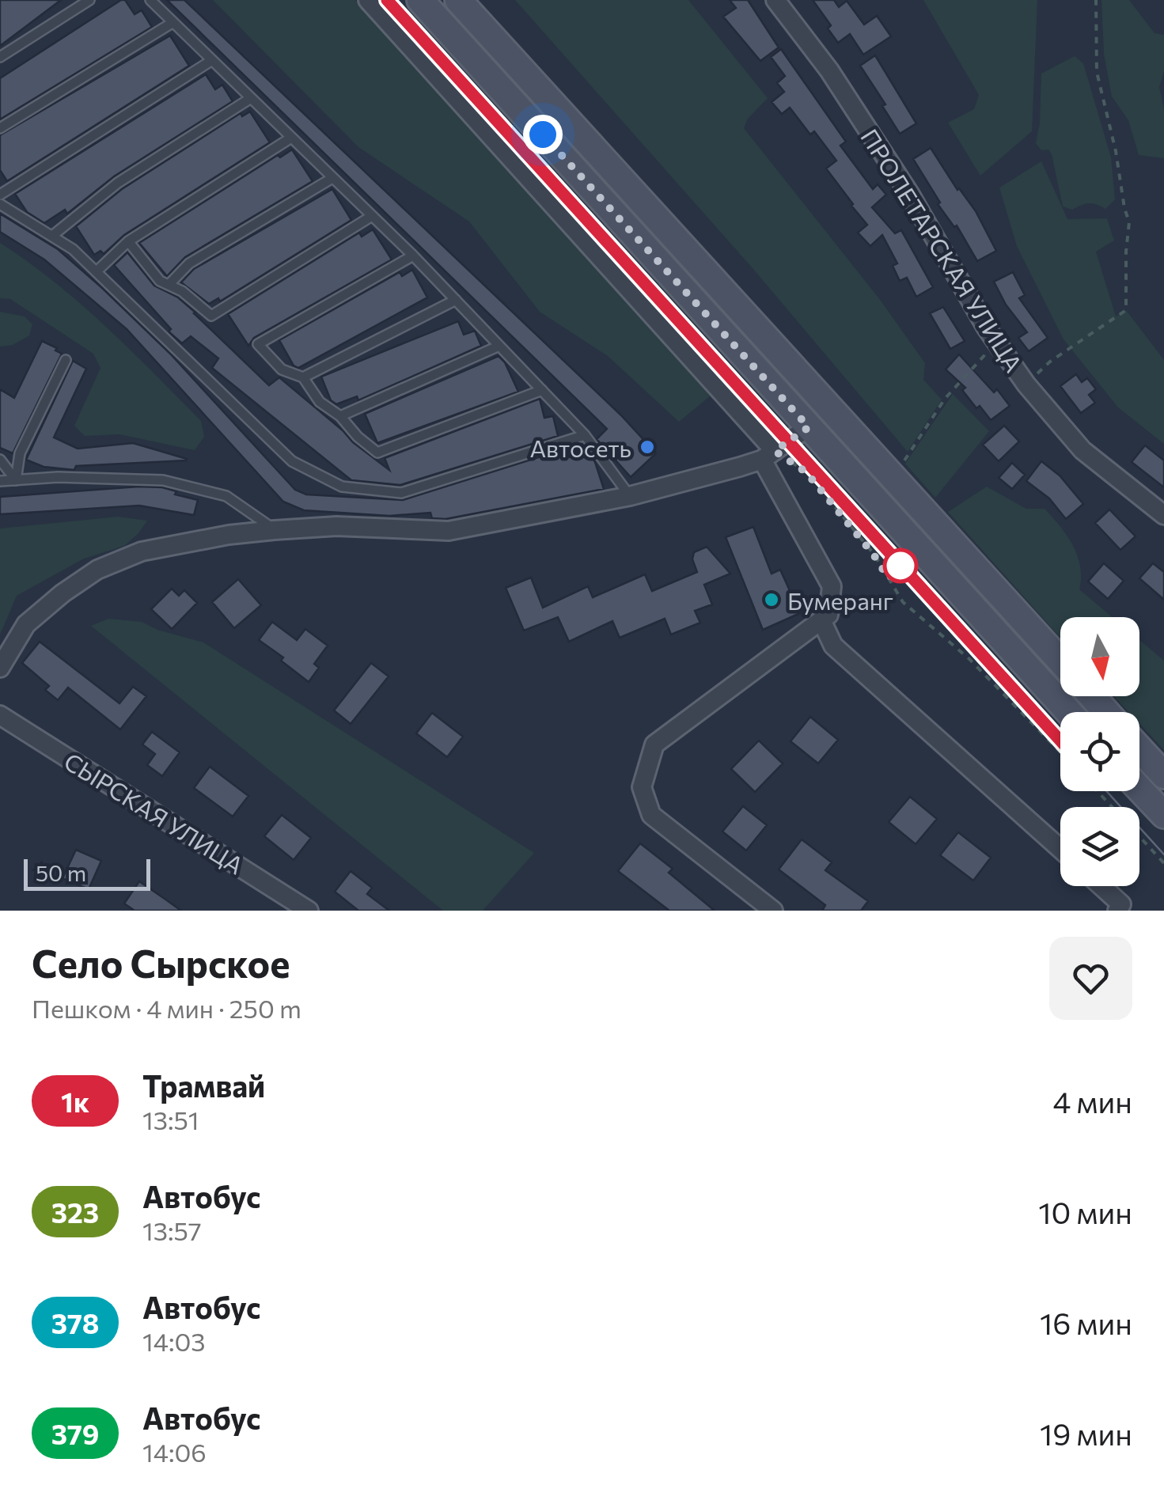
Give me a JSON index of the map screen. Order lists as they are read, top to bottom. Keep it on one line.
{"streets":{"street":["ПРОЛЕТАРСКАЯ УЛИЦА","СЫРСКАЯ УЛИЦА"]},"places":["Автосеть","Бумеранг"],"lines":["tram line 1к"],"scale_bar":"50 m","north":"bottom","page":{"scale":"50 m","heading":["Село Сырское","Пешком · 4 мин · 250 m"],"list":[{"mark":"1к","name":"Трамвай","note":"13:51","value":"4 мин"},{"mark":"323","name":"Автобус","note":"13:57","value":"10 мин"},{"mark":"378","name":"Автобус","note":"14:03","value":"16 мин"},{"mark":"379","name":"Автобус","note":"14:06","value":"19 мин"}]}}
